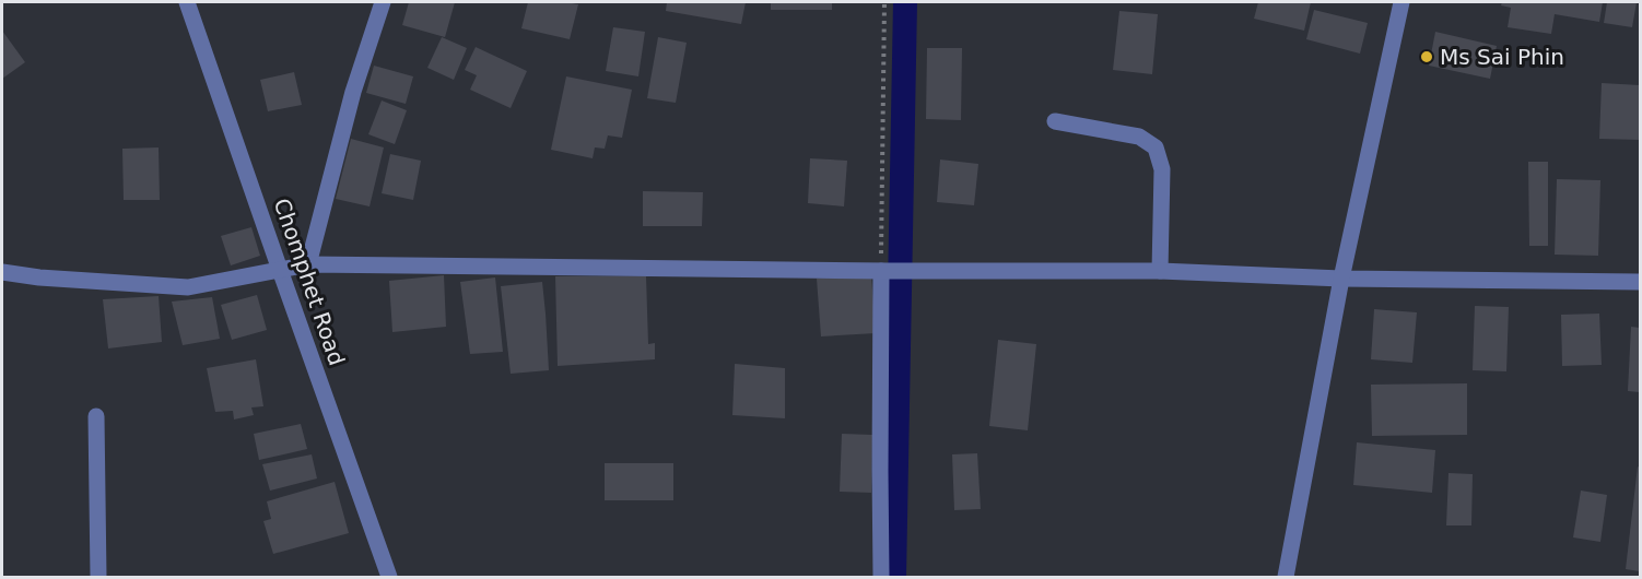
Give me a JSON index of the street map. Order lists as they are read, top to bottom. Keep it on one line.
{"streets":{"street":["Chomphet Road"]},"places":["Ms Sai Phin"]}
